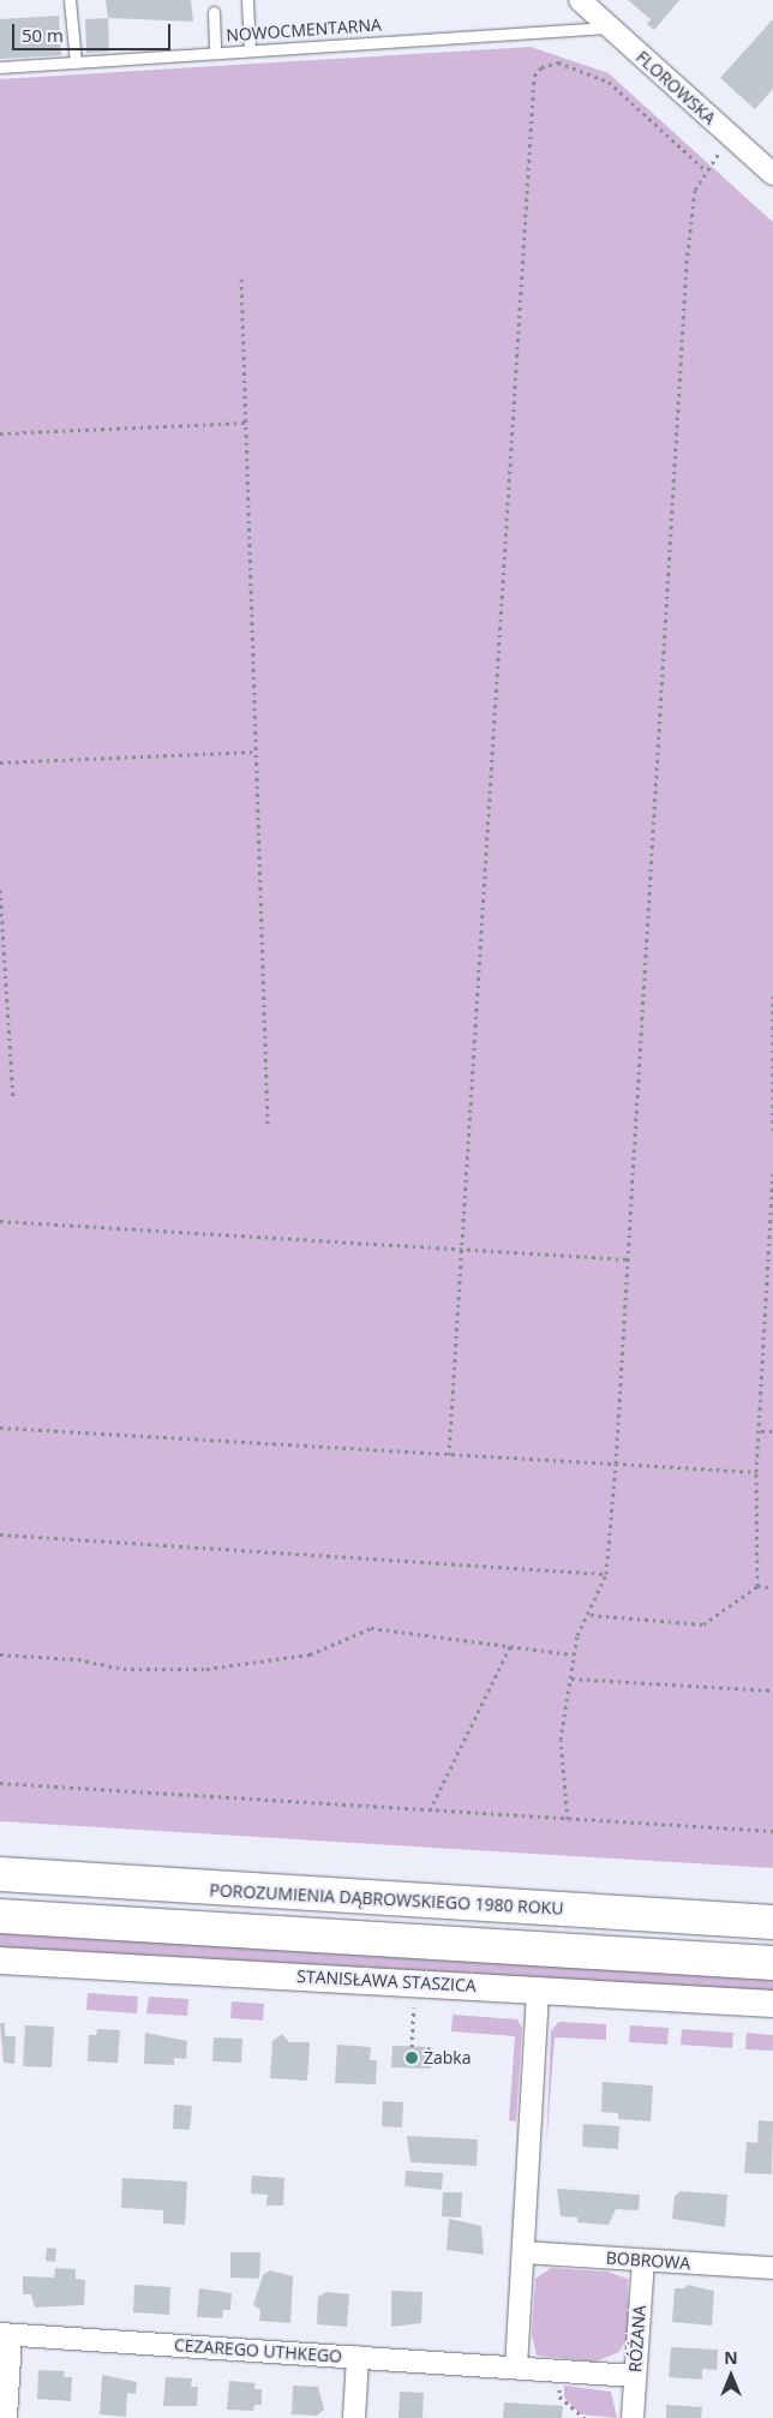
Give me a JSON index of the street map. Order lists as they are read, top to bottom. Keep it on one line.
{"streets":{"main road":["POROZUMIENIA DĄBROWSKIEGO 1980 ROKU"],"street":["FLOROWSKA","STANISŁAWA STASZICA","BOBROWA","RÓŻANA","CEZAREGO UTHKEGO"],"lane":["NOWOCMENTARNA"]},"crossings":[["NOWOCMENTARNA","FLOROWSKA"],["BOBROWA","RÓŻANA"],["RÓŻANA","CEZAREGO UTHKEGO"]],"places":["Żabka"],"scale_bar":"50 m","north":"top"}
